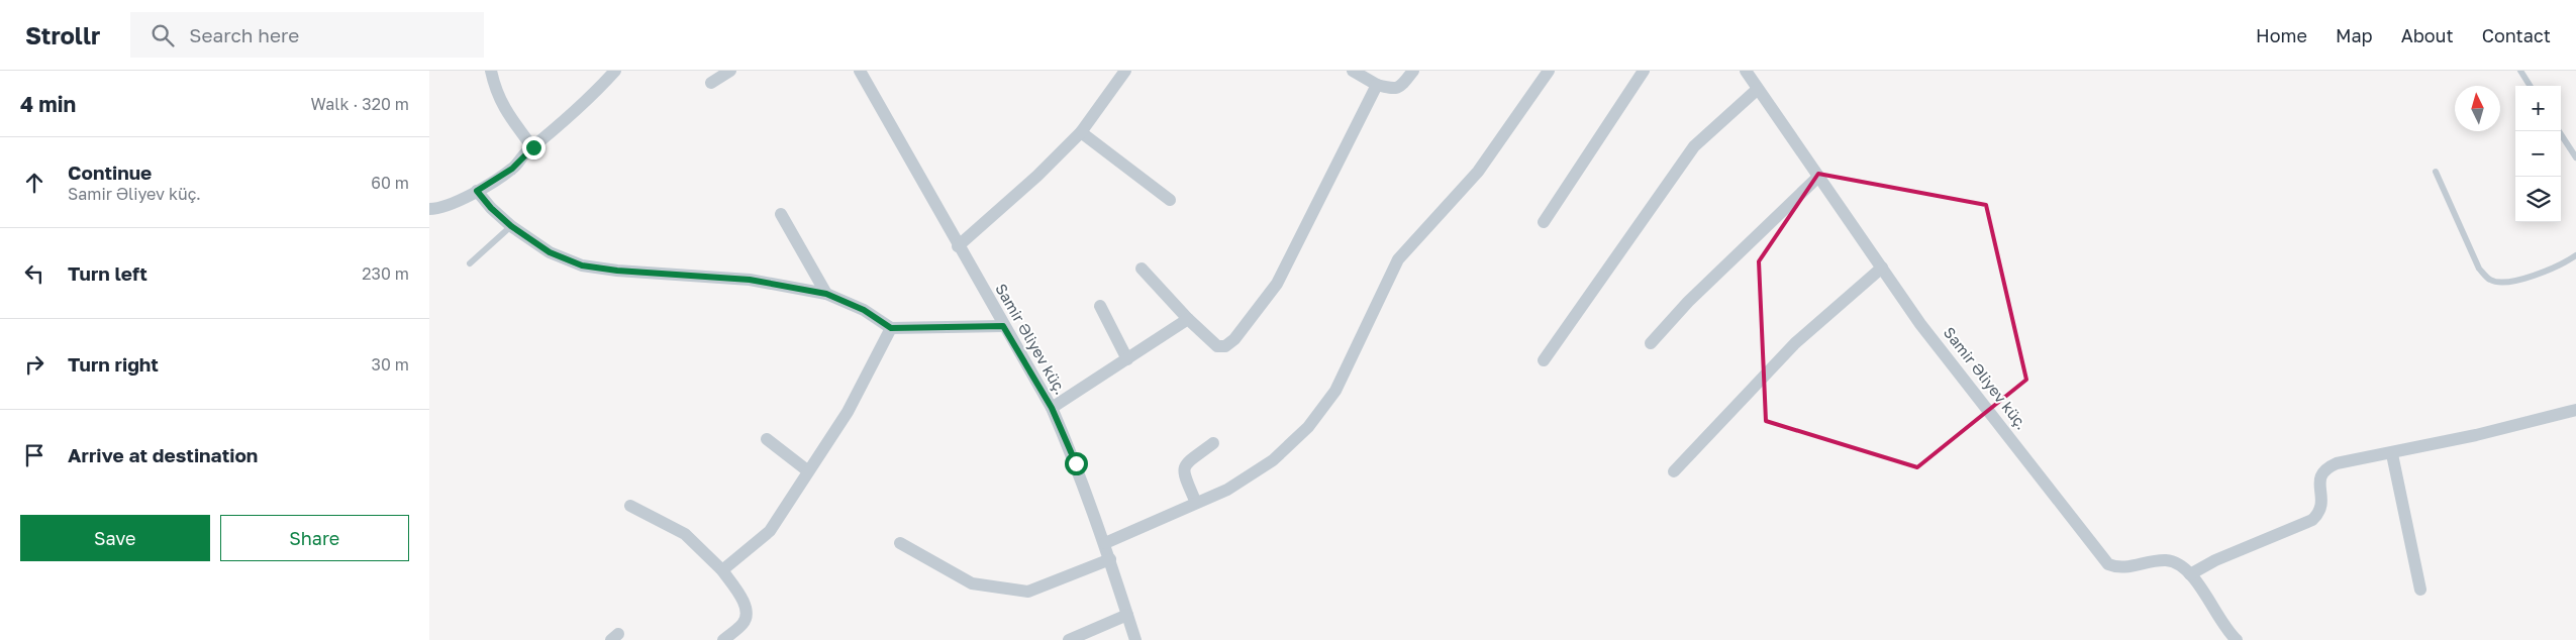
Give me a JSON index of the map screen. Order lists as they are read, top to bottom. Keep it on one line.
{"streets":{"street":["Samir Əliyev küç."]},"north":"top","page":{"header":"Strollr","search":"Search here","nav":["Home","Map","About","Contact"],"heading":["4 min","Walk · 320 m"],"map_buttons":["+","−"],"list":[["Continue","Samir Əliyev küç.","60 m"],["Turn left","230 m"],["Turn right","30 m"],"Arrive at destination"],"buttons":["Save","Share"]}}
